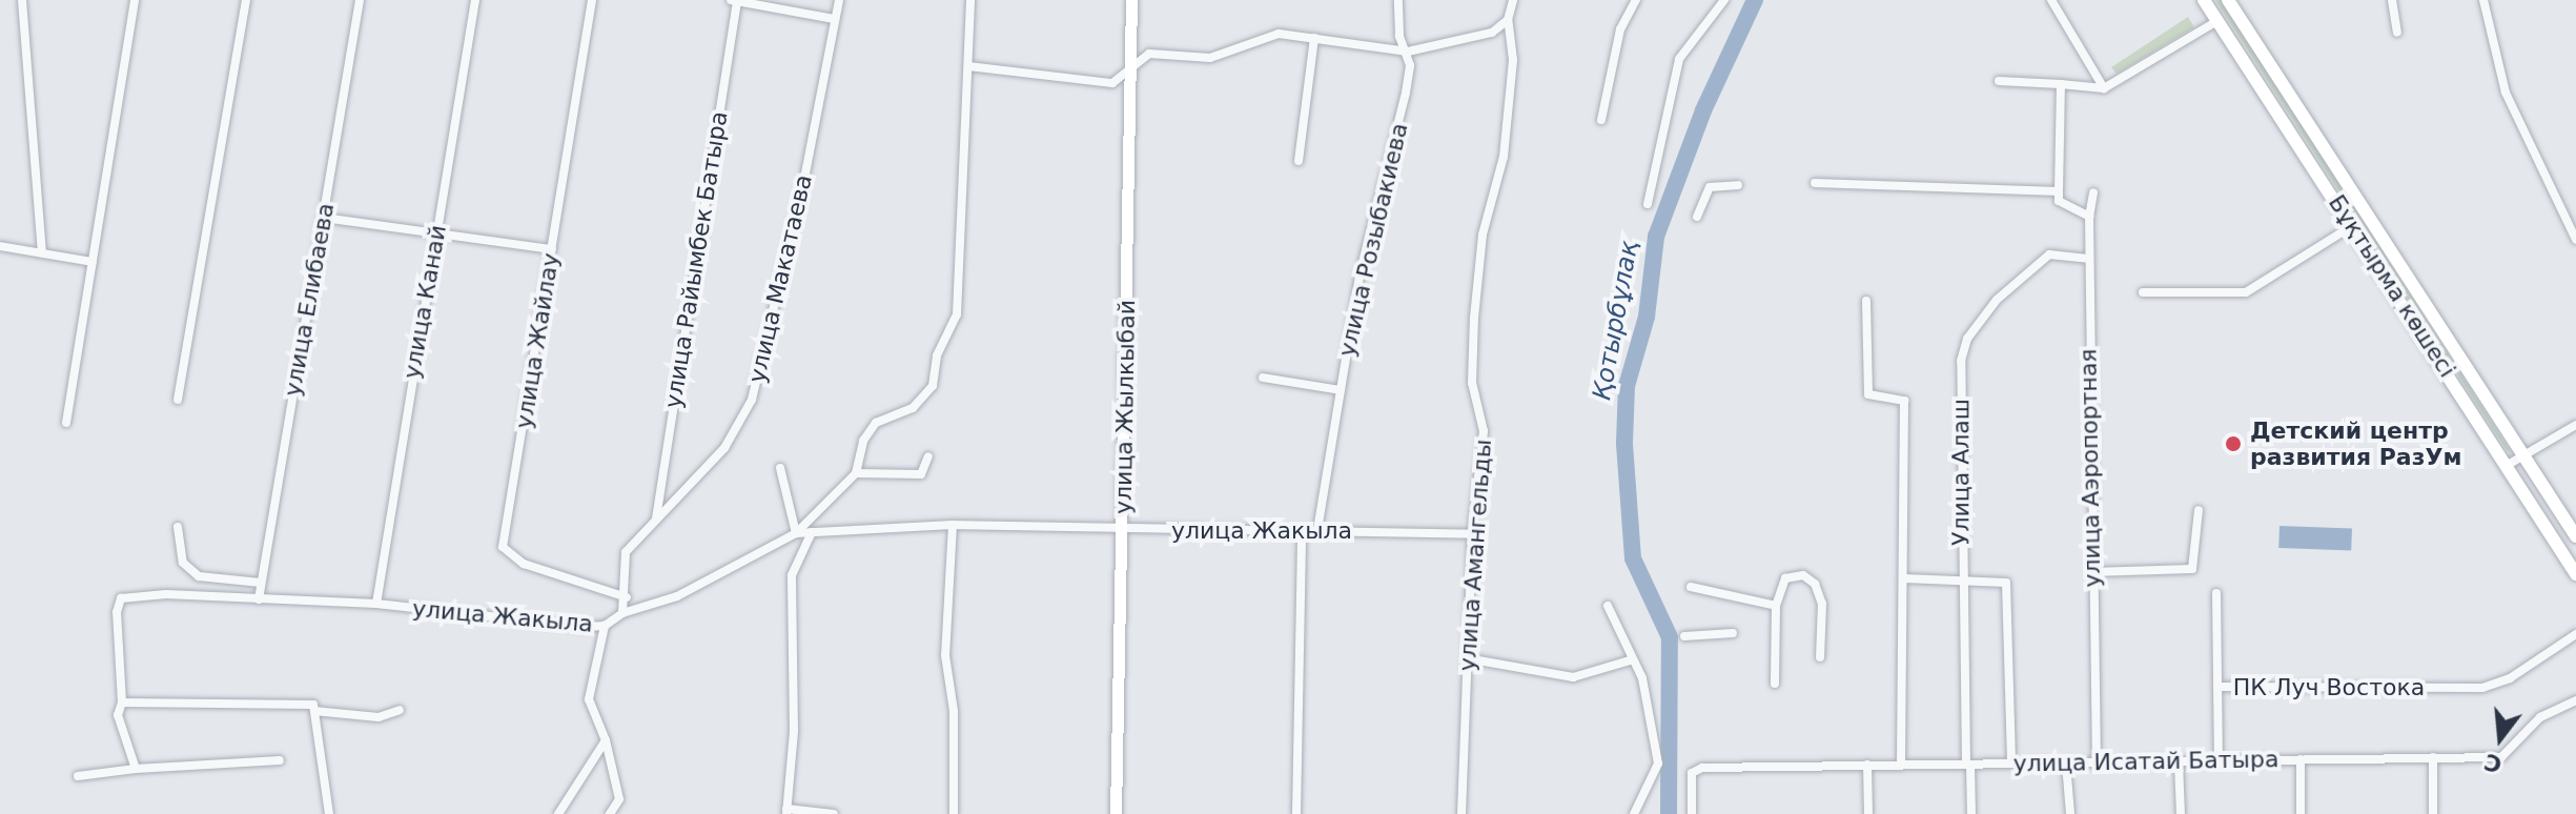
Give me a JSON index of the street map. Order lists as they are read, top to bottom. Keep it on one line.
{"streets":{"main road":["Бұқтырма көшесі"],"street":["улица Розыбакиева","улица Райымбек Батыра","улица Макатаева","улица Елибаева","улица Канай","улица Жайлау","улица Жылкыбай","улица Аэропортная","Улица Алаш","улица Жакыла","улица Амангельды","ПК Луч Востока","улица Исатай Батыра"]},"crossings":[["улица Розыбакиева","улица Жакыла"],["улица Райымбек Батыра","улица Макатаева"],["улица Макатаева","улица Жайлау"],["улица Макатаева","улица Жакыла"],["улица Елибаева","улица Жакыла"],["улица Канай","улица Жакыла"],["улица Жылкыбай","улица Жакыла"],["улица Аэропортная","Улица Алаш"],["улица Аэропортная","улица Исатай Батыра"],["Улица Алаш","улица Исатай Батыра"],["улица Жакыла","улица Амангельды"]],"water":["Қотырбұлақ"],"places":["Детский центр развития РазУм"],"north":"bottom"}
